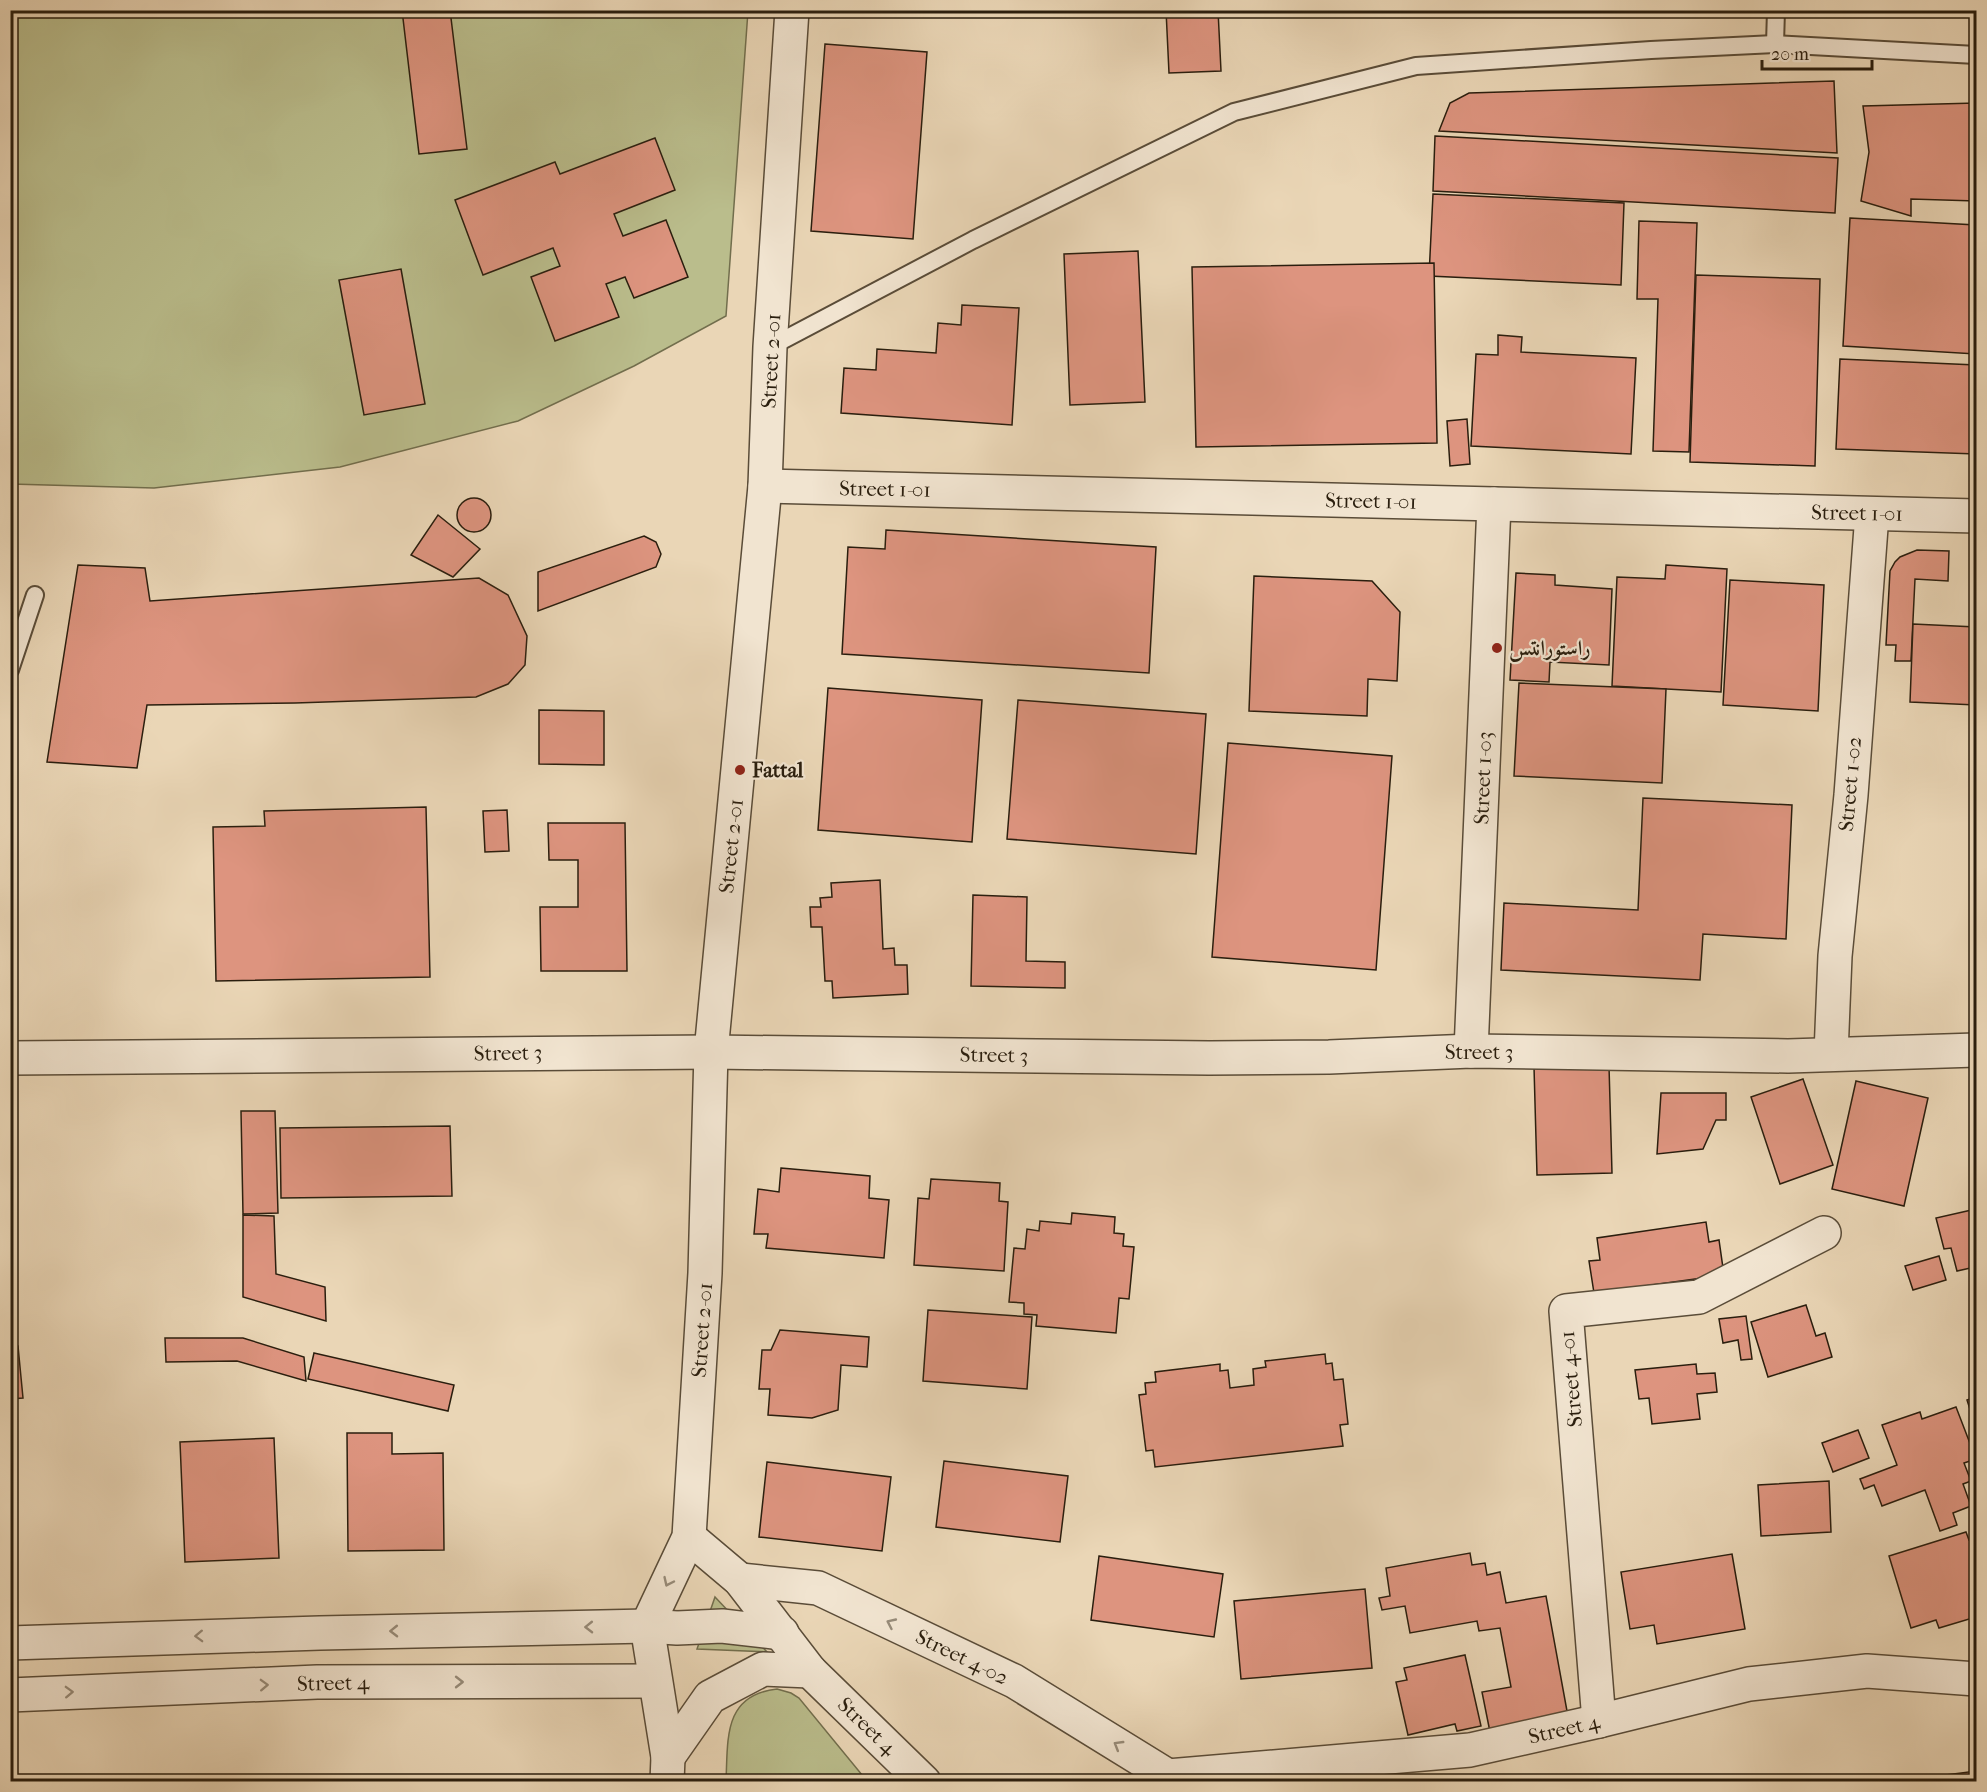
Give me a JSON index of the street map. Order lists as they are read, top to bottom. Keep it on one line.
{"streets":{"street":["Street 2-01","Street 1-01","Street 1-03","Street 1-02","Street 3","Street 4-01","Street 4-02","Street 4"]},"crossings":[["Street 2-01","Street 1-01"],["Street 2-01","Street 3"],["Street 2-01","Street 4"],["Street 1-01","Street 1-03"],["Street 1-01","Street 1-02"],["Street 1-03","Street 3"],["Street 1-02","Street 3"],["Street 4-01","Street 4"],["Street 4-02","Street 4"]],"one_way":["Street 4-02"],"places":["راستورانتس","Fattal"],"scale_bar":"20 m"}
